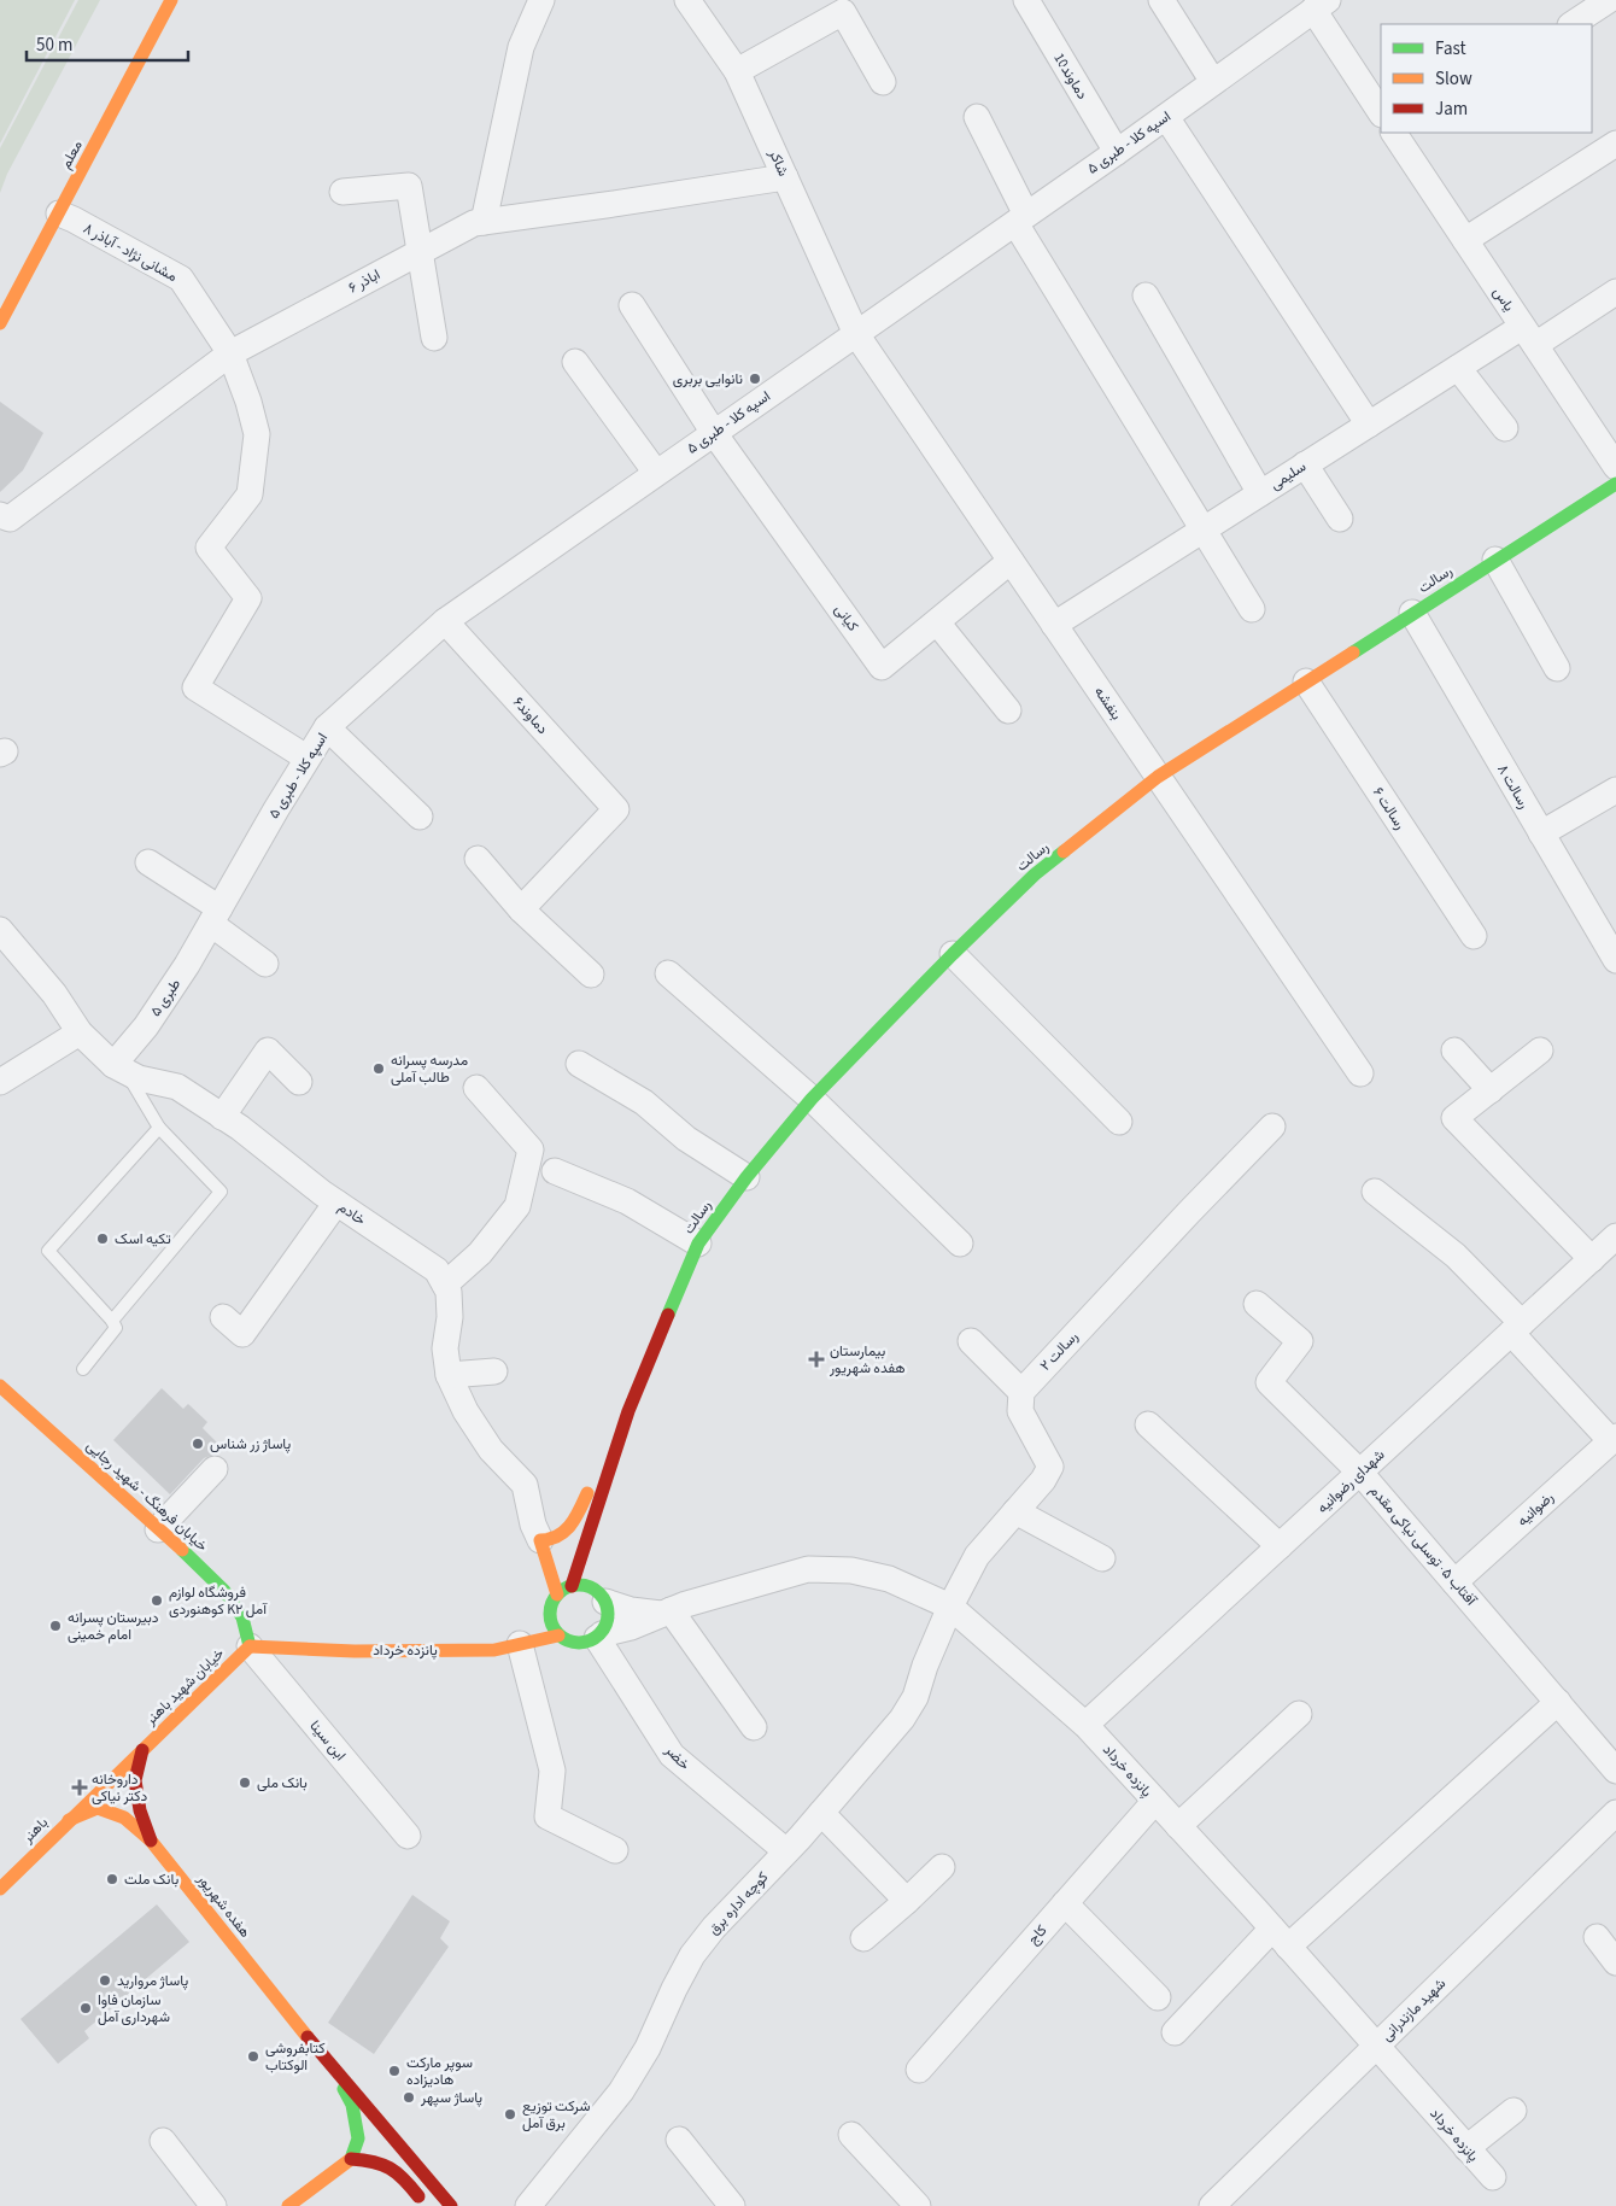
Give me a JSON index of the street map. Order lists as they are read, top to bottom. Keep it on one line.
{"streets":{"main road":["معلم","رسالت","خیابان فرهنگ - شهید رجایی","پانزده خرداد","خیابان شهید باهنر","باهنر","هفده شهریور"],"street":["دماوند10","اسپه کلا - طبری ۵","شاکر","مشانی نژاد - آباذر ۸","اباذر ۶","یاس","سلیمی","کیانی","بنفشه","دماوند۶","رسالت ۸","رسالت ۶","طبری ۵","خادم","رسالت ۲","شهدای رضوانیه","رضوانیه","آفتاب ۵- توسلی نیاکی مقدم","ابن سینا","خضر","کوچه اداره برق","کاج","شهید مازندرانی"]},"crossings":[["دماوند10","اسپه کلا - طبری ۵"],["اسپه کلا - طبری ۵","شاکر"],["اسپه کلا - طبری ۵","مشانی نژاد - آباذر ۸"],["اسپه کلا - طبری ۵","کیانی"],["اسپه کلا - طبری ۵","بنفشه"],["اسپه کلا - طبری ۵","دماوند۶"],["اسپه کلا - طبری ۵","طبری ۵"],["معلم","مشانی نژاد - آباذر ۸"],["شاکر","اباذر ۶"],["شاکر","بنفشه"],["مشانی نژاد - آباذر ۸","اباذر ۶"],["یاس","سلیمی"],["سلیمی","بنفشه"],["رسالت","بنفشه"],["رسالت","رسالت ۸"],["رسالت","رسالت ۶"],["رسالت","پانزده خرداد"],["رسالت","خضر"],["کیانی","بنفشه"],["طبری ۵","خادم"],["شهدای رضوانیه","آفتاب ۵- توسلی نیاکی مقدم"],["شهدای رضوانیه","پانزده خرداد"],["خیابان فرهنگ - شهید رجایی","پانزده خرداد"],["خیابان فرهنگ - شهید رجایی","خیابان شهید باهنر"],["خیابان فرهنگ - شهید رجایی","ابن سینا"],["رضوانیه","آفتاب ۵- توسلی نیاکی مقدم"],["پانزده خرداد","خیابان شهید باهنر"],["پانزده خرداد","ابن سینا"],["پانزده خرداد","خضر"],["پانزده خرداد","کوچه اداره برق"],["پانزده خرداد","کاج"],["پانزده خرداد","شهید مازندرانی"],["خیابان شهید باهنر","ابن سینا"],["خضر","کوچه اداره برق"],["باهنر","هفده شهریور"]],"places":{"other":["نانوایی بربری","مدرسه پسرانه طالب آملی","تکیه اسک","پاساژ زر شناس","فروشگاه لوازم کوهنوردی K۲ آمل","دبیرستان پسرانه امام خمینی","بانک ملی","بانک ملت","پاساژ مروارید","سازمان فاوا شهرداری آمل","کتابفروشی الوکتاب","سوپر مارکت هادیزاده","پاساژ سپهر","شرکت توزیع برق آمل"],"health":["بیمارستان هفده شهریور","داروخانه دکتر نیاکی"]},"legend":["Fast","Slow","Jam"],"scale_bar":"50 m"}
